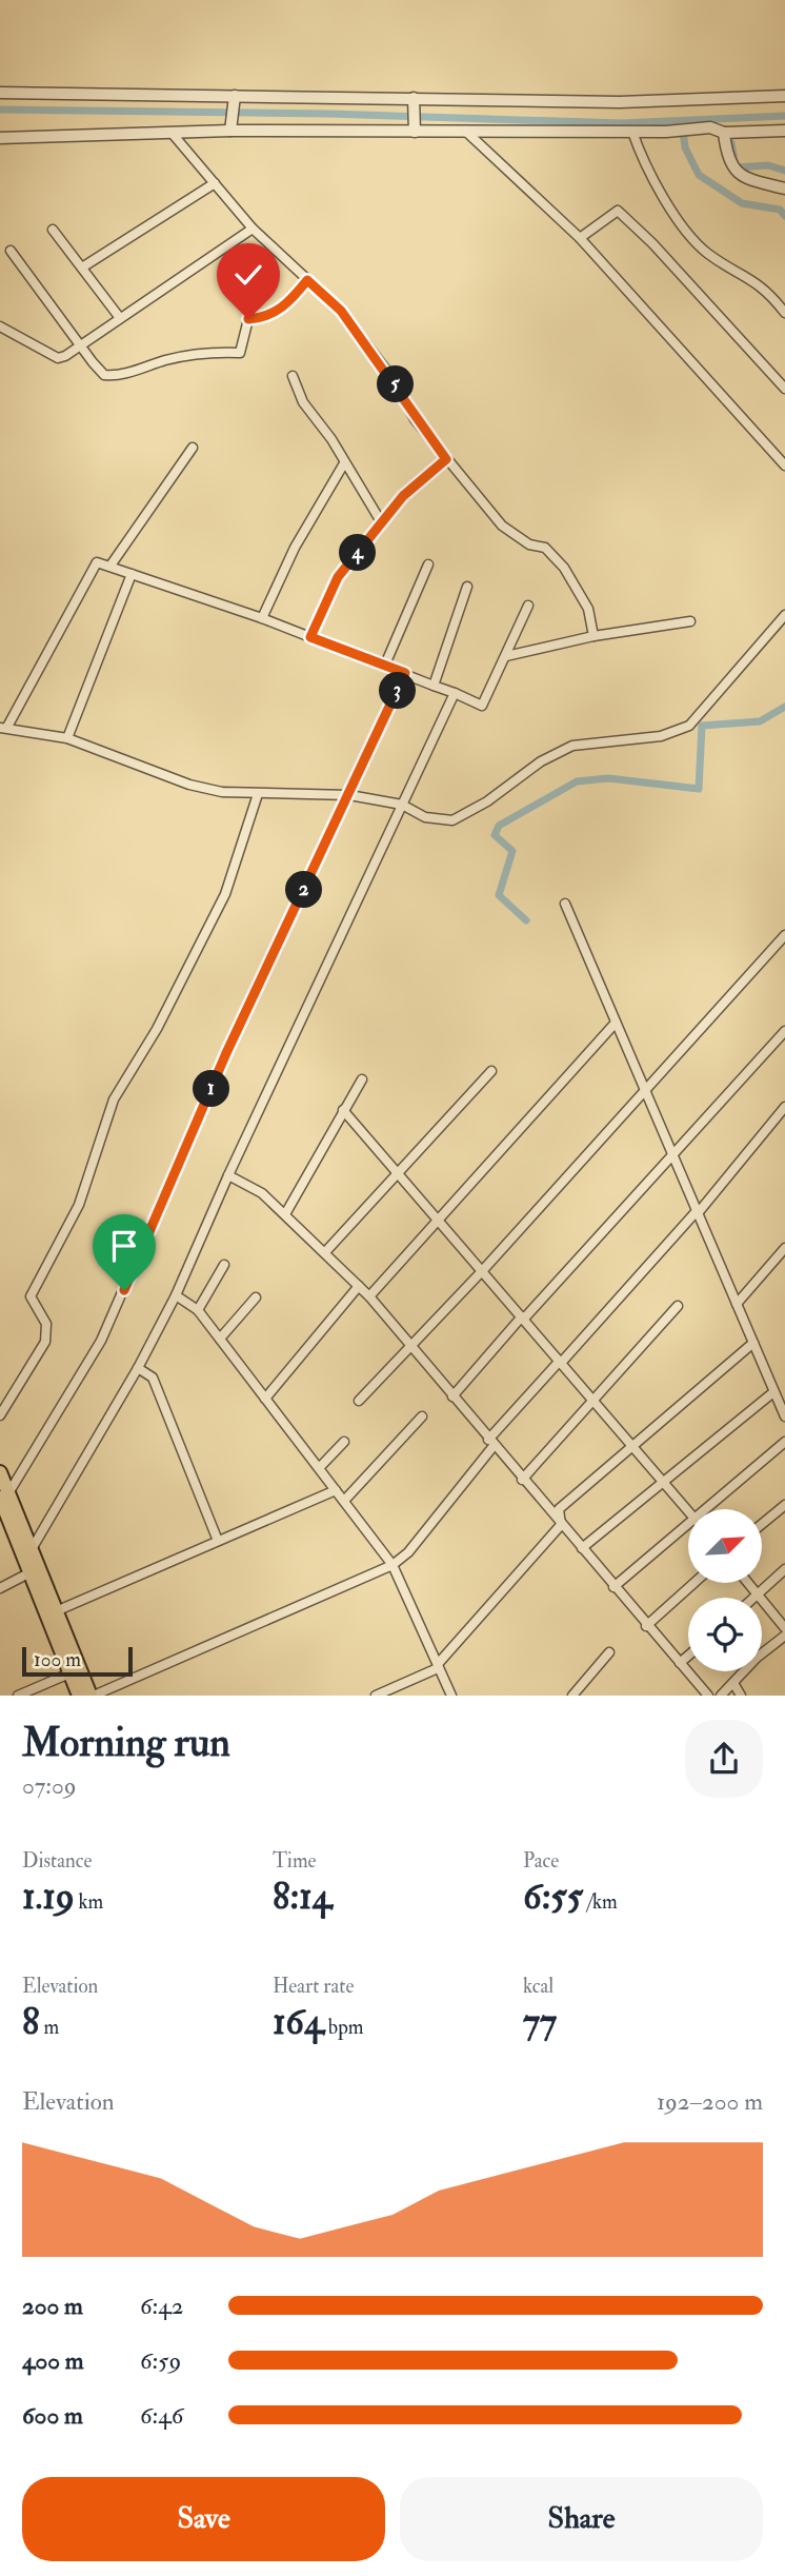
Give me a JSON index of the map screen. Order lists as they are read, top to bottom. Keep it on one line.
{"scale_bar":"100 m","north":"top right","page":{"pins":["5","4","3","2","1"],"scale":"100 m","heading":["Morning run","07:09"],"stats":[["Distance","1.19 km"],["Time","8:14"],["Pace","6:55 /km"],["Elevation","8 m"],["Heart rate","164 bpm"],["kcal","77"]],"chart":["Elevation","192–200 m"],"list":[{"name":"200 m","note":"6:42"},{"name":"400 m","note":"6:59"},{"name":"600 m","note":"6:46"}],"buttons":["Save","Share"]}}
